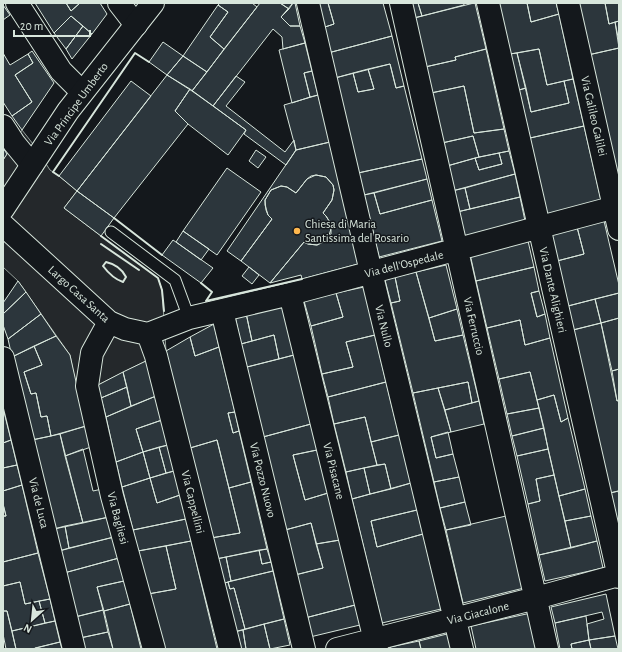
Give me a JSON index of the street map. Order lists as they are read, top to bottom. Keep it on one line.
{"streets":{"street":["Via Principe Umberto","Via Galileo Galilei","Via dell'Ospedale","Via Dante Alighieri","Largo Casa Santa","Via Nullo","Via Ferruccio","Via Pisacane","Via Pozzo Nuovo","Via Cappellini","Via de Luca","Via Bagliesi","Via Giacalone"]},"crossings":[["Via Galileo Galilei","Via dell'Ospedale"],["Via dell'Ospedale","Via Dante Alighieri"],["Via dell'Ospedale","Via Nullo"],["Via dell'Ospedale","Via Ferruccio"],["Via dell'Ospedale","Via Pisacane"],["Via dell'Ospedale","Via Pozzo Nuovo"],["Via Dante Alighieri","Via Giacalone"],["Largo Casa Santa","Via Cappellini"],["Largo Casa Santa","Via Bagliesi"],["Via Nullo","Via Giacalone"],["Via Ferruccio","Via Giacalone"],["Via Pisacane","Via Giacalone"]],"places":["Chiesa di Maria Santissima del Rosario"],"scale_bar":"20 m","north":"bottom left"}
